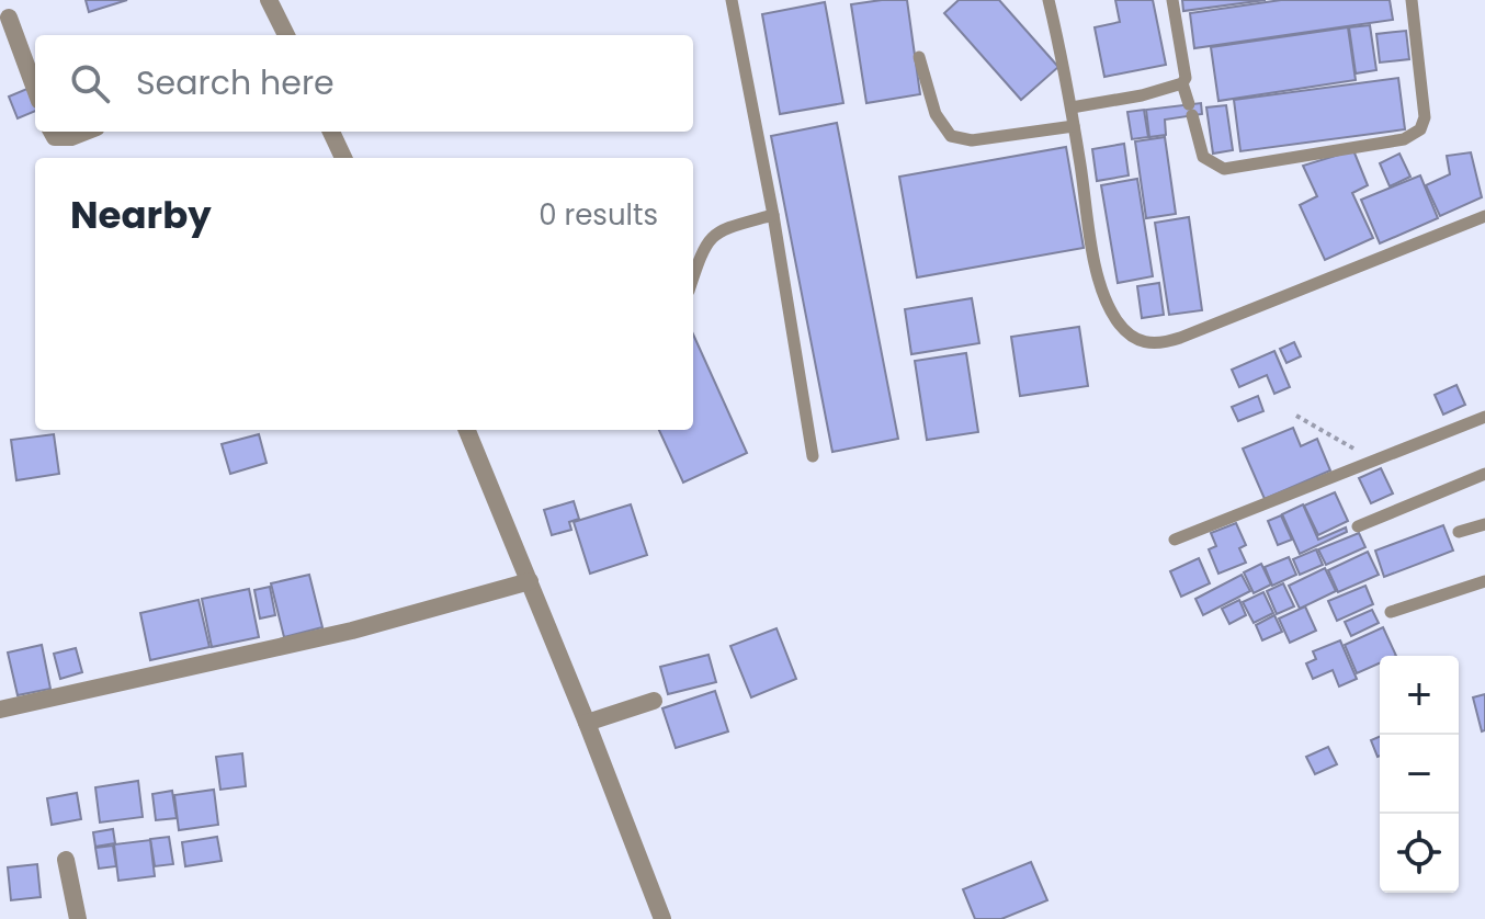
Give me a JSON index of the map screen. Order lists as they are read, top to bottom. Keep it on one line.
{"page":{"search":"Search here","heading":["Nearby","0 results"],"map_buttons":["+","−"]}}
